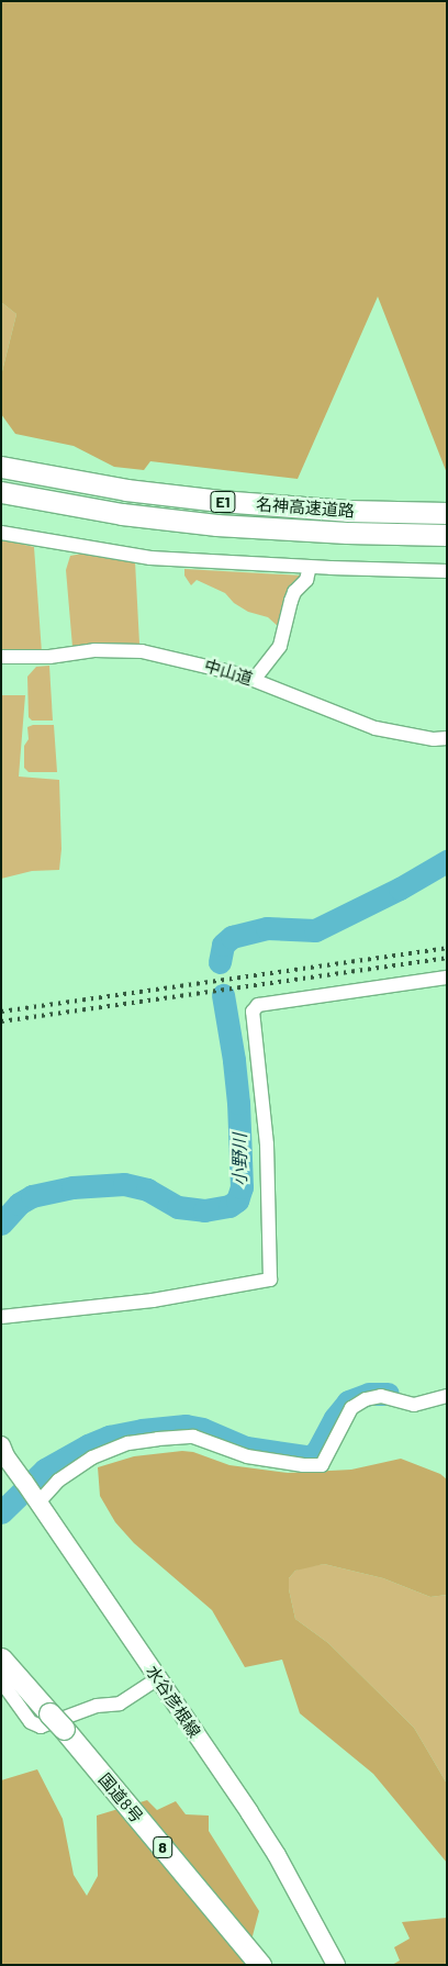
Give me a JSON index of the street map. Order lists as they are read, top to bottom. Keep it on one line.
{"streets":{"highway":["E1","名神高速道路","国道8号","8"],"main road":["水谷彦根線"],"street":["中山道"]},"water":["小野川"]}
